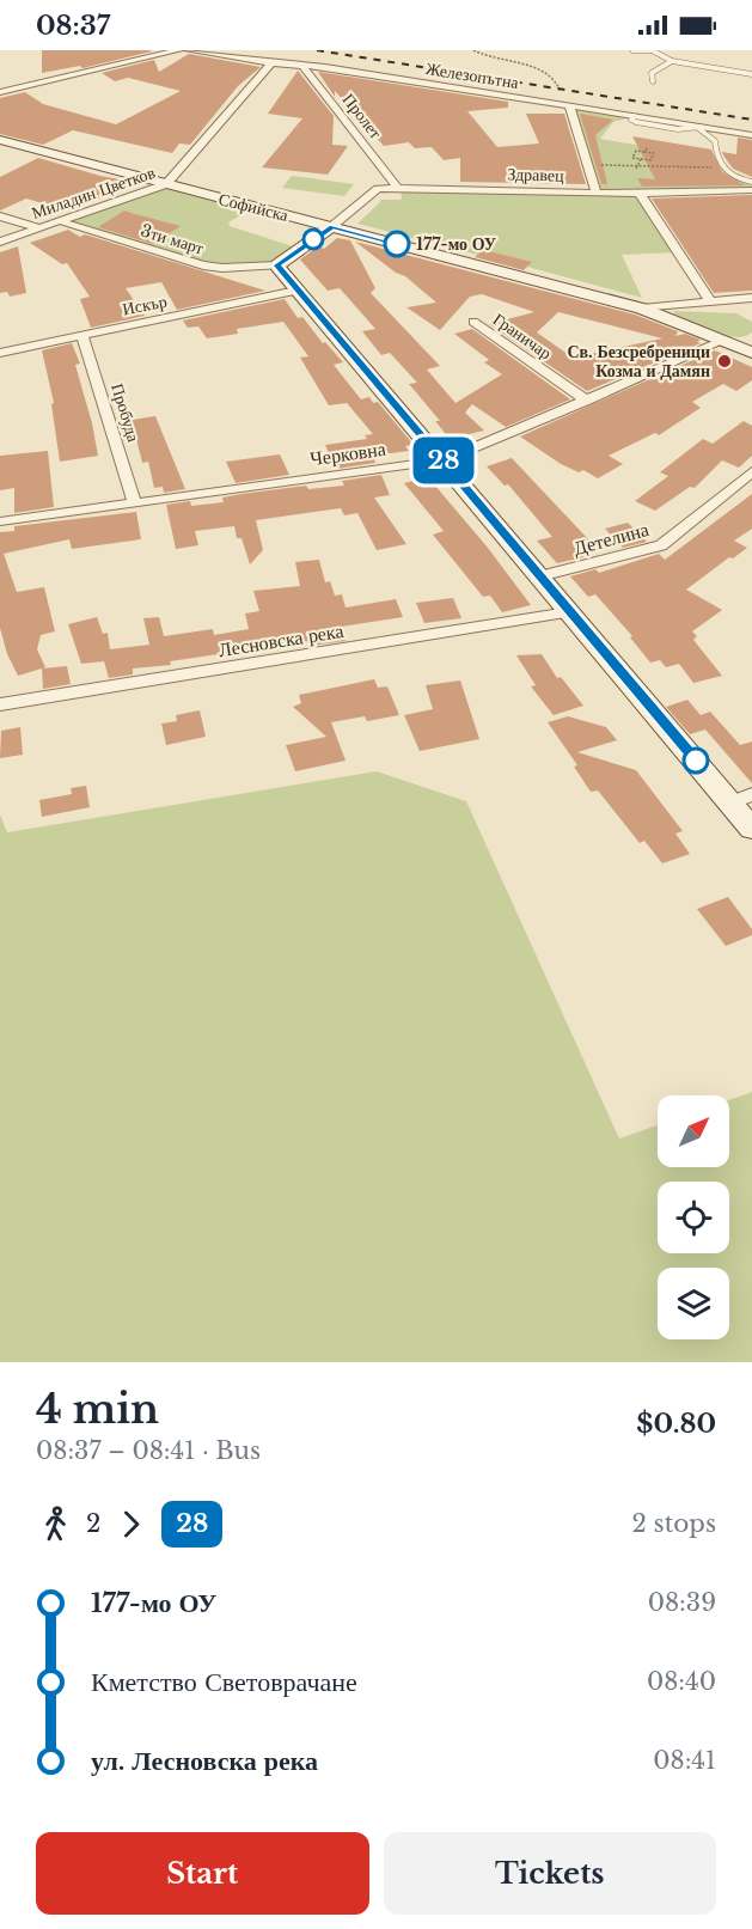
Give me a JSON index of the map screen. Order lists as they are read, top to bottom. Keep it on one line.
{"streets":{"street":["Железопътна","Пролет","Здравец","Миладин Цветков","Софийска","3ти март","Искър","Граничар","Пробуда","Черковна","Детелина","Лесновска река"]},"crossings":[["Железопътна","Пролет"],["Железопътна","Миладин Цветков"],["Пролет","Здравец"],["Здравец","Софийска"],["Миладин Цветков","Софийска"],["Миладин Цветков","3ти март"],["Софийска","Черковна"],["Искър","Пробуда"],["Граничар","Черковна"],["Пробуда","Черковна"]],"places":["177-мо ОУ","Св. Безсребреници Козма и Дамян"],"lines":["bus line 28"],"north":"top right","page":{"status":"08:37","on_map":"28","heading":["4 min","08:37 – 08:41 · Bus","$0.80"],"legs":["2","28","2 stops"],"list":[{"name":"177-мо ОУ","value":"08:39"},{"name":"Кметство Световрачане","value":"08:40"},{"name":"ул. Лесновска река","value":"08:41"}],"buttons":["Start","Tickets"]}}
